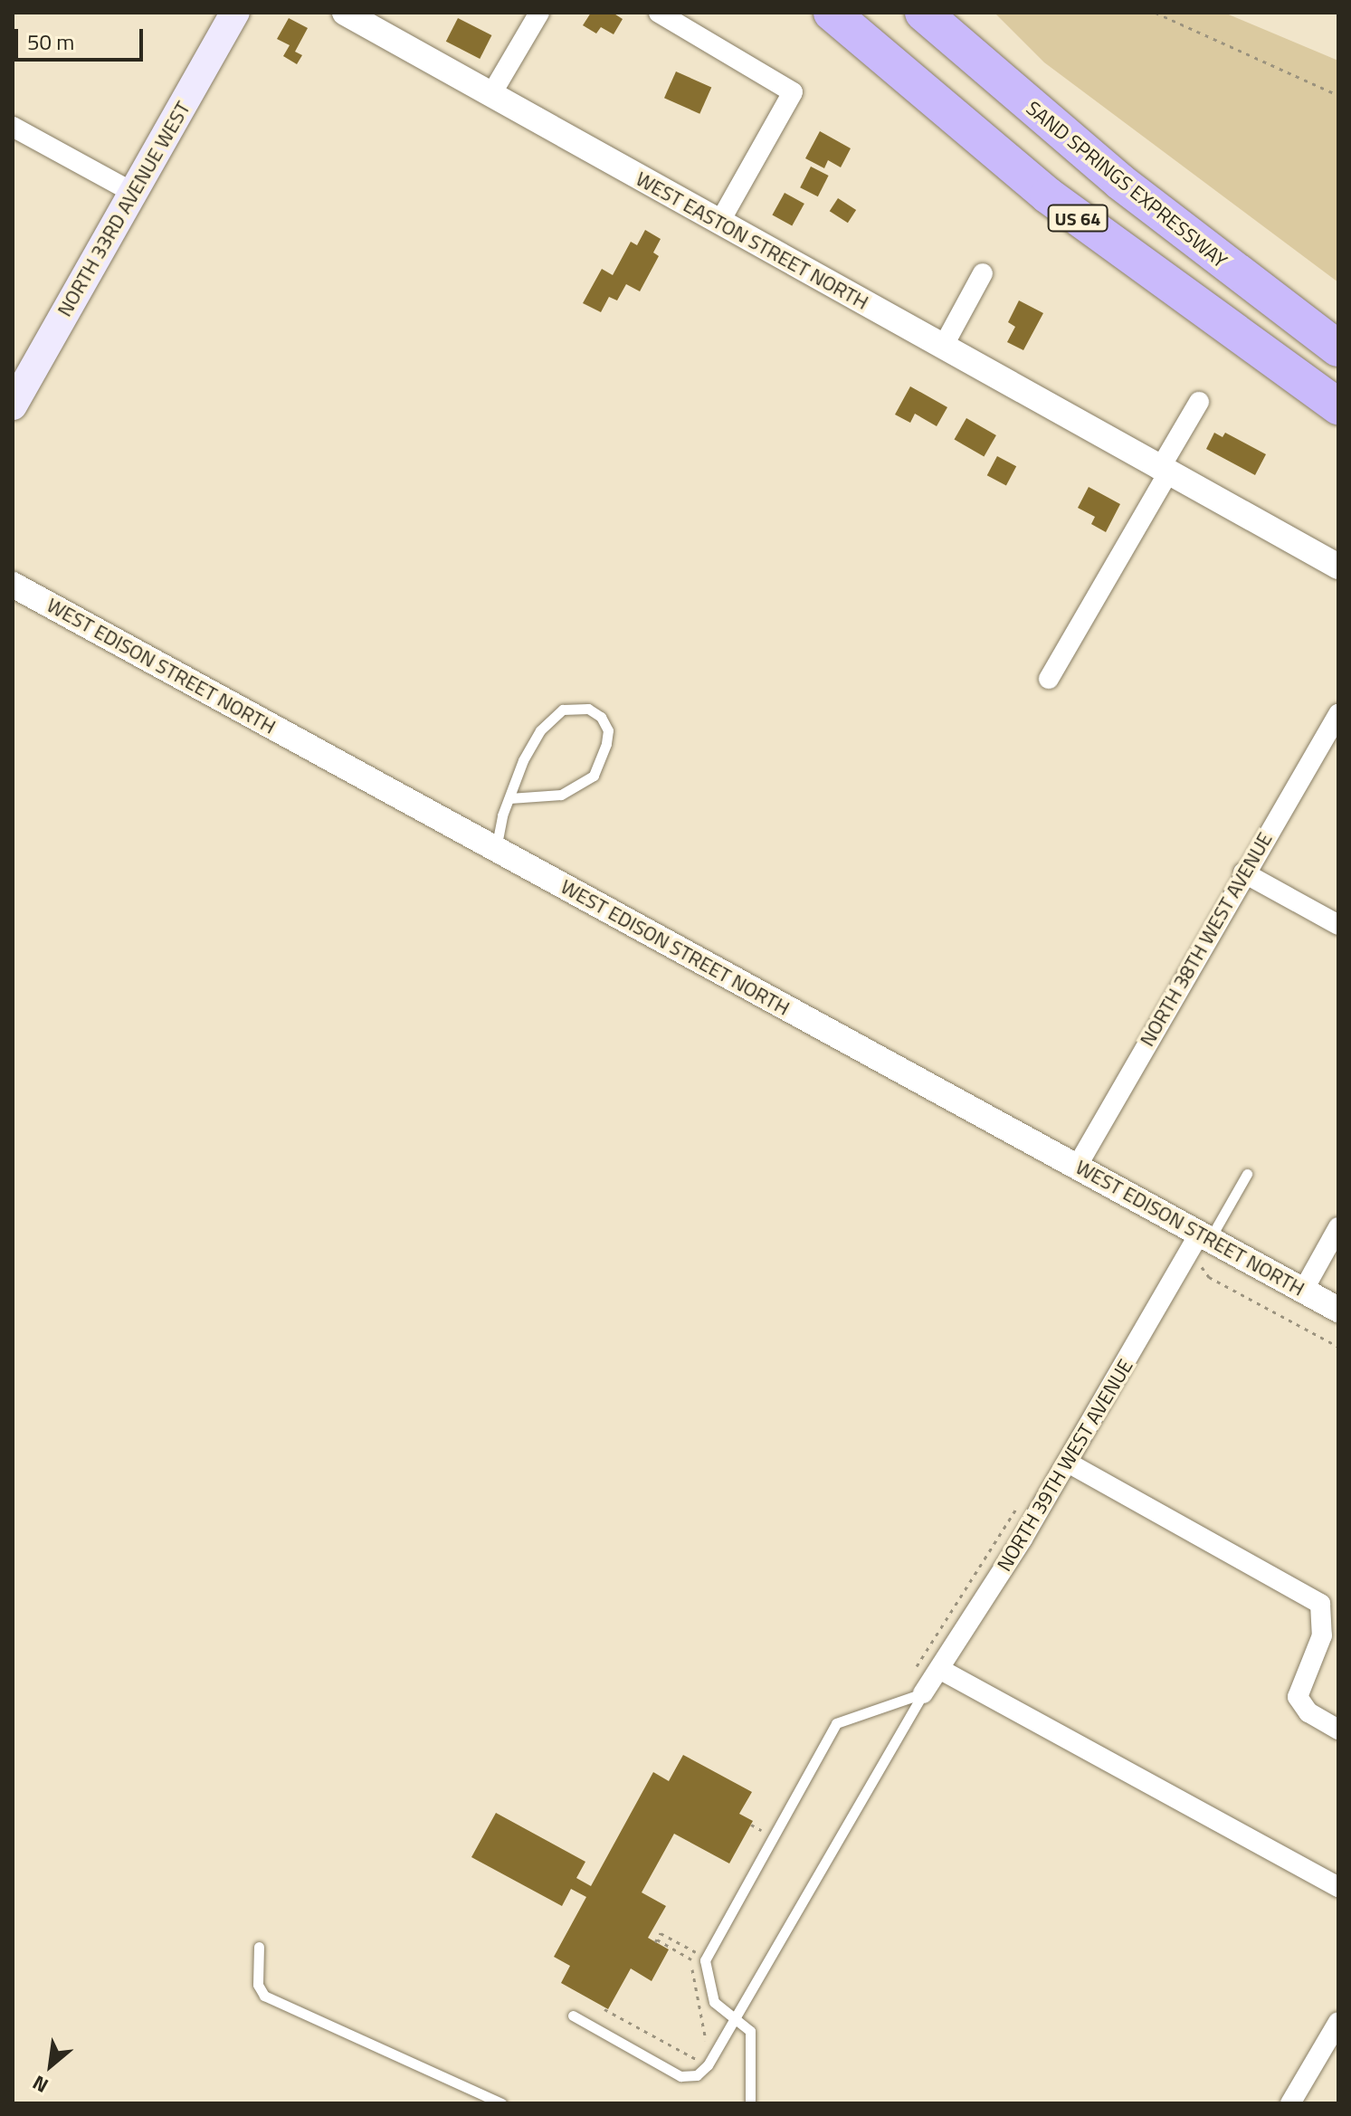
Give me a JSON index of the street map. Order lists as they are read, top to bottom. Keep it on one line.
{"streets":{"highway":["SAND SPRINGS EXPRESSWAY","US 64"],"main road":["NORTH 33RD AVENUE WEST"],"street":["WEST EASTON STREET NORTH","WEST EDISON STREET NORTH","NORTH 38TH WEST AVENUE","NORTH 39TH WEST AVENUE"]},"crossings":[["WEST EDISON STREET NORTH","NORTH 38TH WEST AVENUE"],["WEST EDISON STREET NORTH","NORTH 39TH WEST AVENUE"]],"scale_bar":"50 m","north":"bottom left"}
